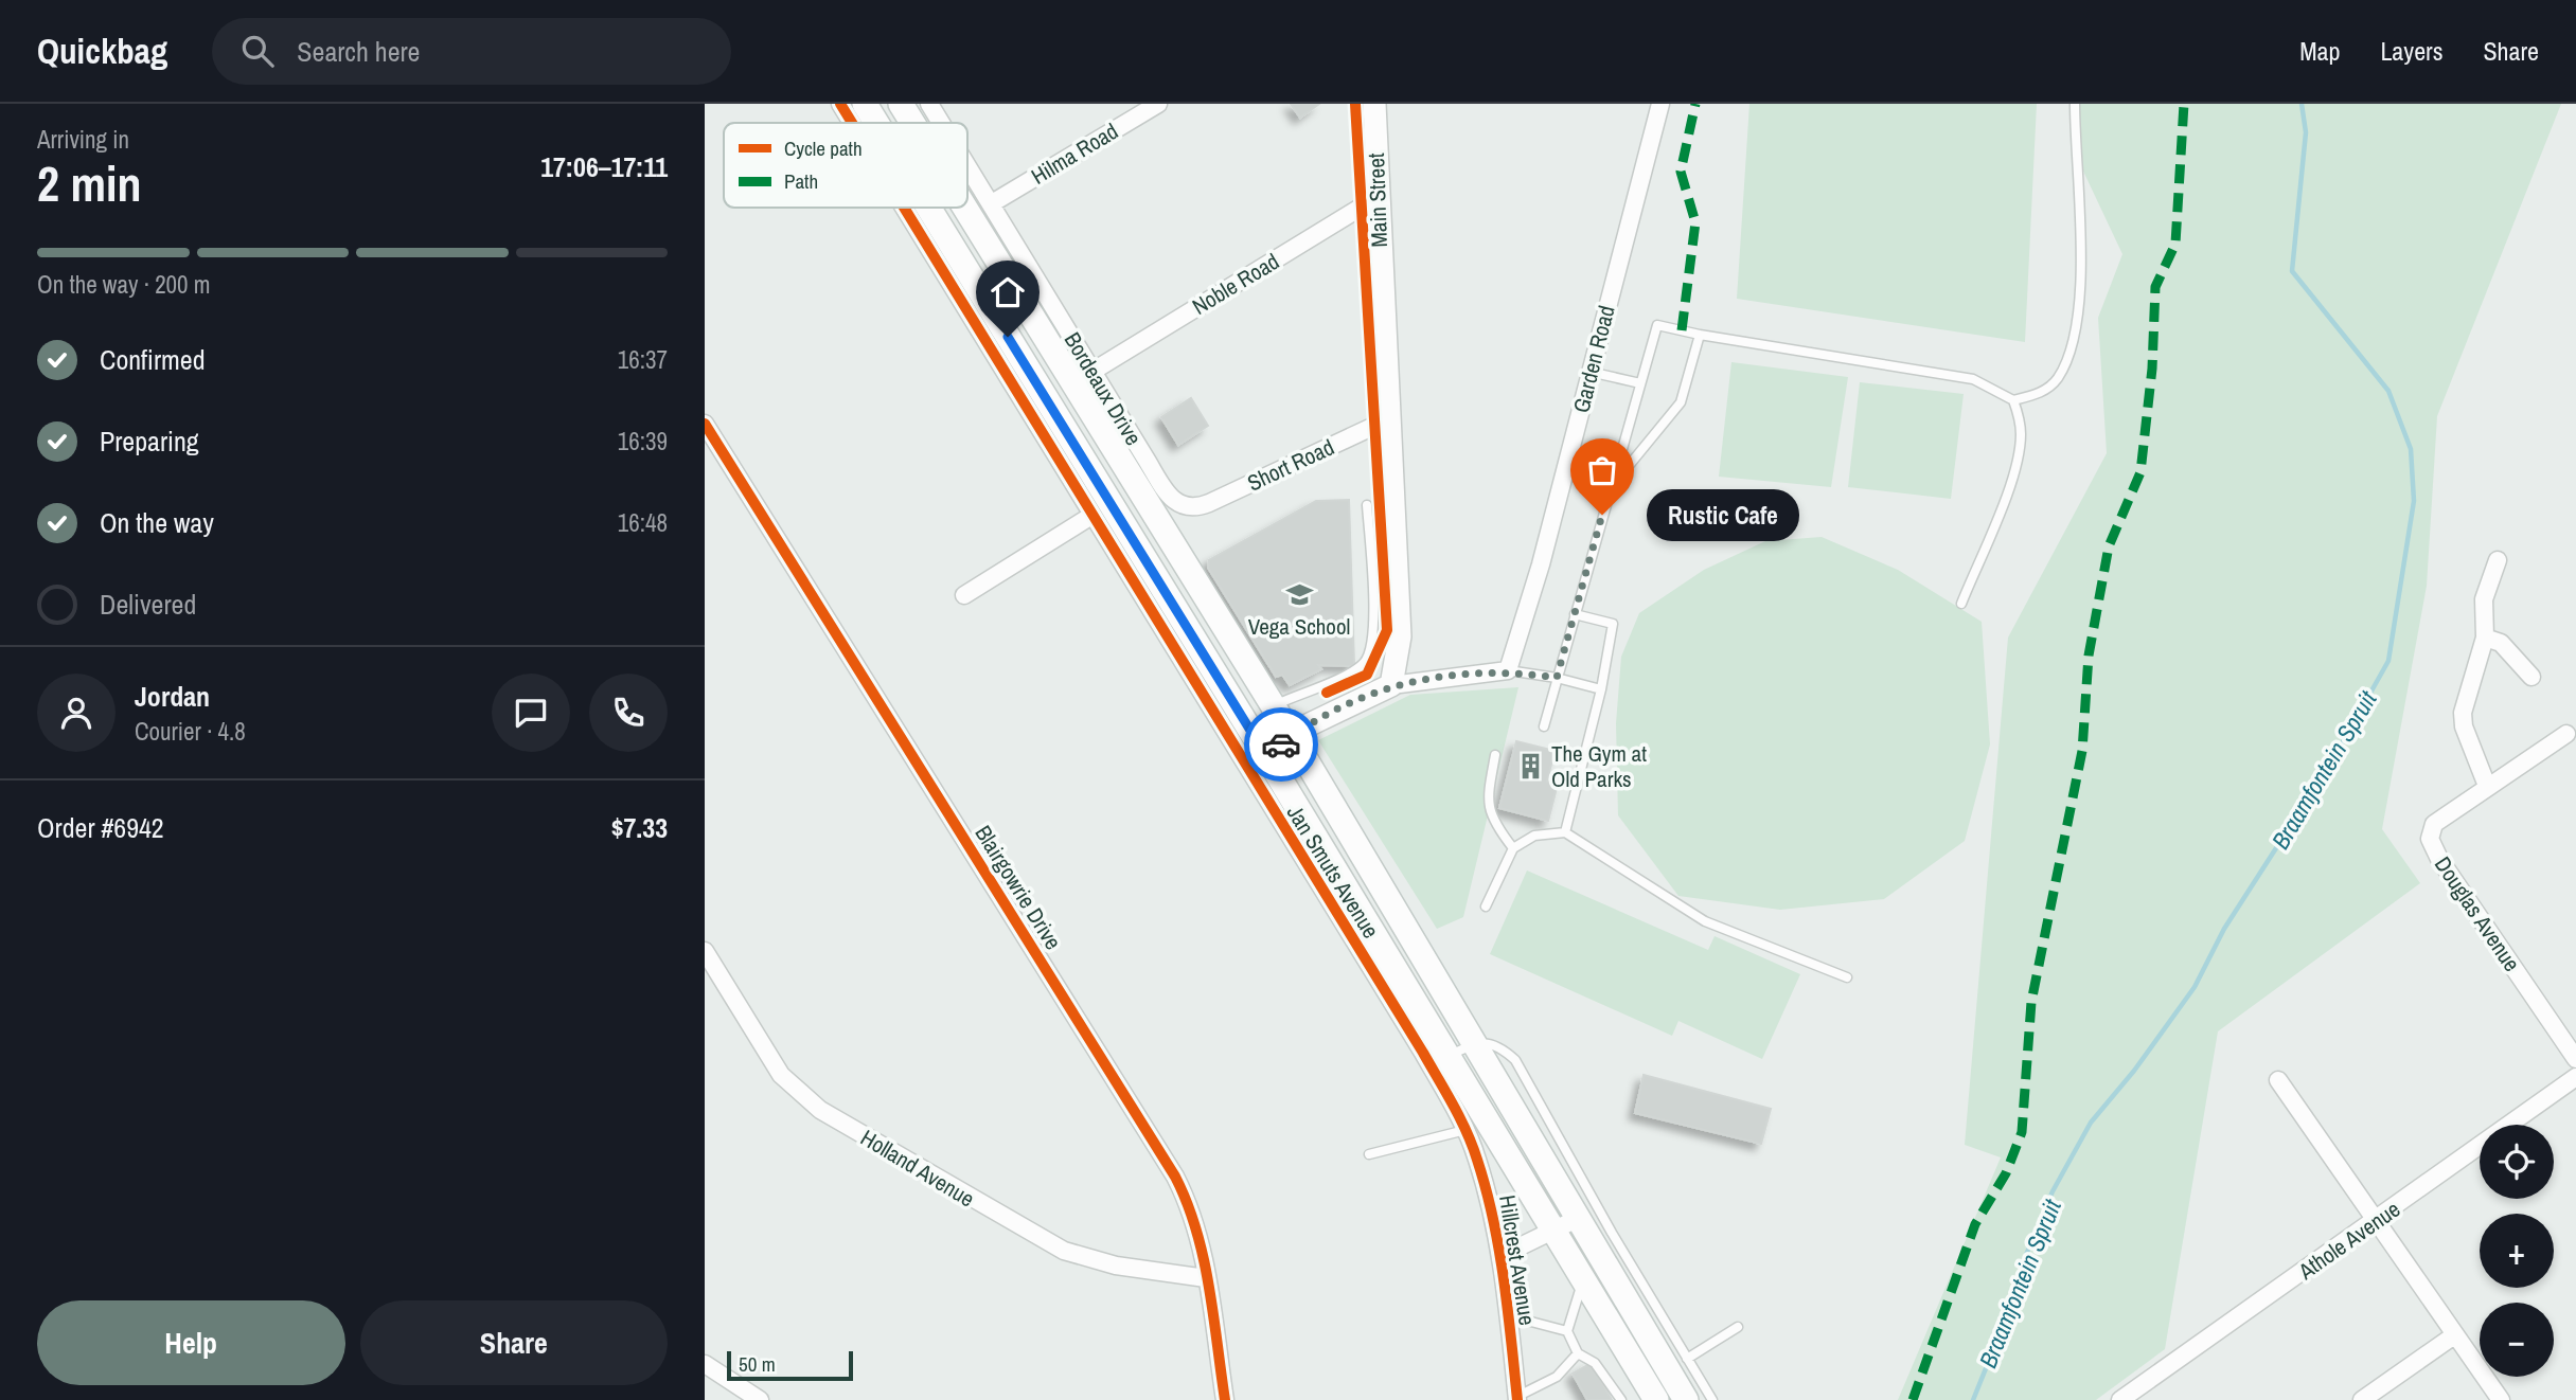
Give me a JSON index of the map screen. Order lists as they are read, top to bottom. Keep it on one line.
{"streets":{"main road":["Jan Smuts Avenue"],"street":["Hilma Road","Main Street","Noble Road","Garden Road","Bordeaux Drive","Short Road","Blairgowrie Drive","Douglas Avenue","Holland Avenue","Athole Avenue","Hillcrest Avenue"]},"crossings":[["Hilma Road","Bordeaux Drive"],["Main Street","Noble Road"],["Main Street","Short Road"],["Noble Road","Bordeaux Drive"],["Bordeaux Drive","Short Road"],["Jan Smuts Avenue","Hillcrest Avenue"],["Blairgowrie Drive","Holland Avenue"]],"water":["Braamfontein Spruit"],"places":{"other":["Rustic Cafe"],"school or university":["Vega School"],"building":["The Gym at Old Parks"]},"legend":["Cycle path","Path"],"scale_bar":"50 m","page":{"header":"Quickbag","search":"Search here","nav":["Map","Layers","Share"],"heading":["2 min","Arriving in","17:06–17:11"],"panel":["Jordan","Courier · 4.8","Order #6942","$7.33"],"bar":"On the way · 200 m","list":[["Confirmed","16:37"],["Preparing","16:39"],["On the way","16:48"],"Delivered"],"bubble":"Rustic Cafe","map_buttons":["+","−"],"buttons":["Help","Share"],"scale":"50 m"}}
